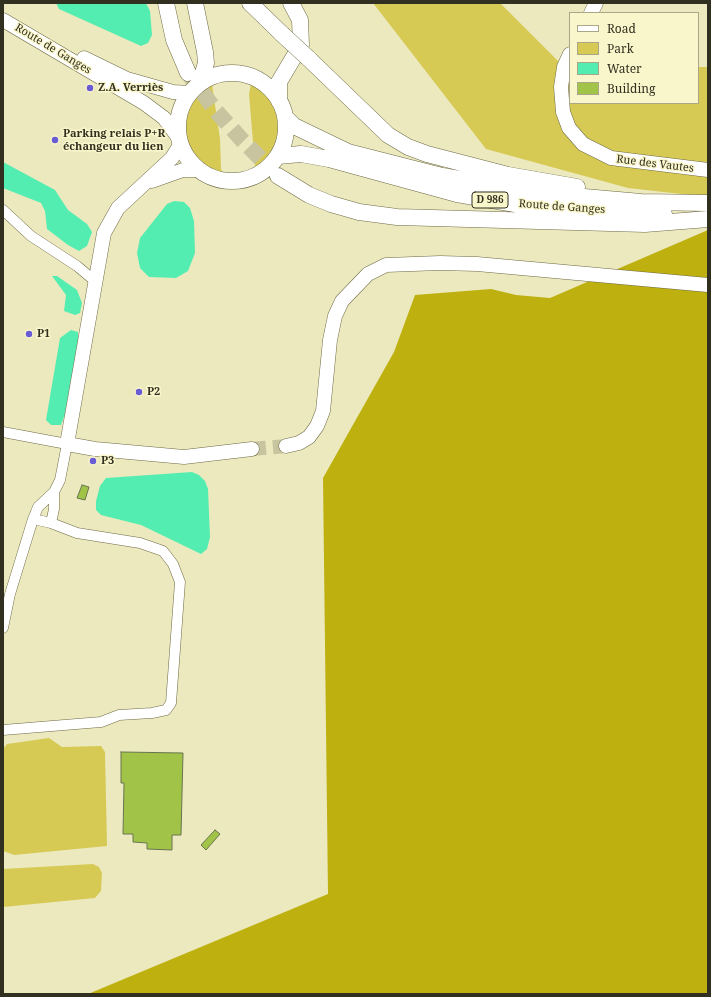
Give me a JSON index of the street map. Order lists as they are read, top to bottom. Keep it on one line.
{"streets":{"main road":["Route de Ganges","D 986"],"street":["Rue des Vautes"]},"places":["Z.A. Verriès","Parking relais P+R échangeur du lien","P1","P2","P3"],"legend":["Road","Park","Water","Building"]}
